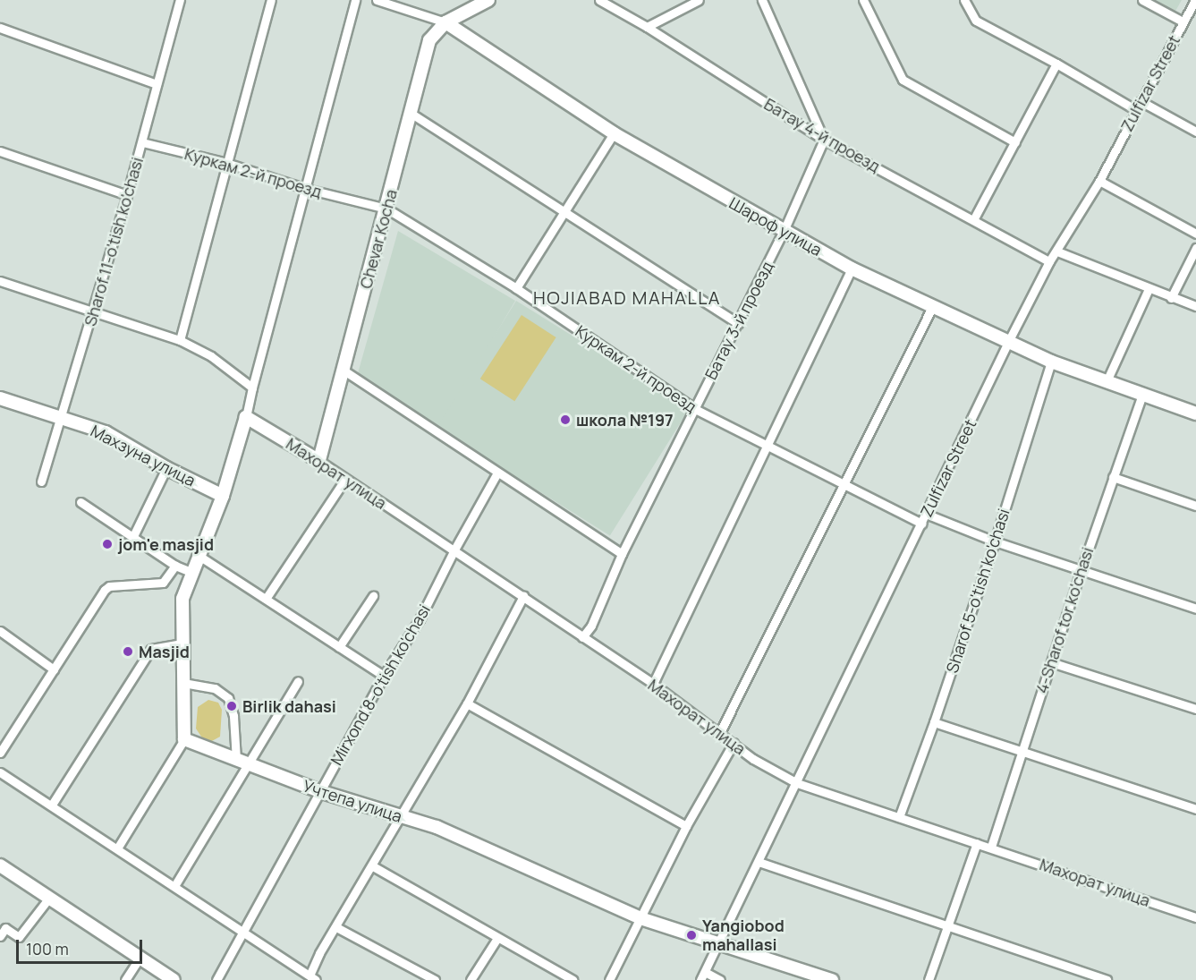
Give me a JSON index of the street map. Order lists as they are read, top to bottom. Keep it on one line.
{"streets":{"street":["Zulfizar Street","Батау 4-й проезд","Куркам 2-й проезд","Шароф улица","Chevar Kocha","Sharof 11-o'tish ko'chasi","Батау 3-й проезд","Махзуна улица","Махорат улица","Sharof 5-o'tish ko'chasi","4-Sharof tor ko'chasi","Mirxond 8-o'tish ko'chasi","Учтепа улица"]},"crossings":[["Zulfizar Street","Батау 4-й проезд"],["Zulfizar Street","Куркам 2-й проезд"],["Zulfizar Street","Шароф улица"],["Zulfizar Street","Махорат улица"],["Zulfizar Street","Учтепа улица"],["Батау 4-й проезд","Батау 3-й проезд"],["Куркам 2-й проезд","Chevar Kocha"],["Куркам 2-й проезд","Sharof 11-o'tish ko'chasi"],["Куркам 2-й проезд","Батау 3-й проезд"],["Шароф улица","Chevar Kocha"],["Шароф улица","Батау 3-й проезд"],["Шароф улица","Sharof 5-o'tish ko'chasi"],["Шароф улица","4-Sharof tor ko'chasi"],["Chevar Kocha","Махорат улица"],["Sharof 11-o'tish ko'chasi","Махзуна улица"],["Батау 3-й проезд","Махорат улица"],["Махорат улица","Sharof 5-o'tish ko'chasi"],["Махорат улица","4-Sharof tor ko'chasi"],["Махорат улица","Mirxond 8-o'tish ko'chasi"],["Mirxond 8-o'tish ko'chasi","Учтепа улица"]],"districts":["HOJIABAD MAHALLA"],"places":["школа №197","jom'e masjid","Masjid","Birlik dahasi","Yangiobod mahallasi"],"scale_bar":"100 m"}
